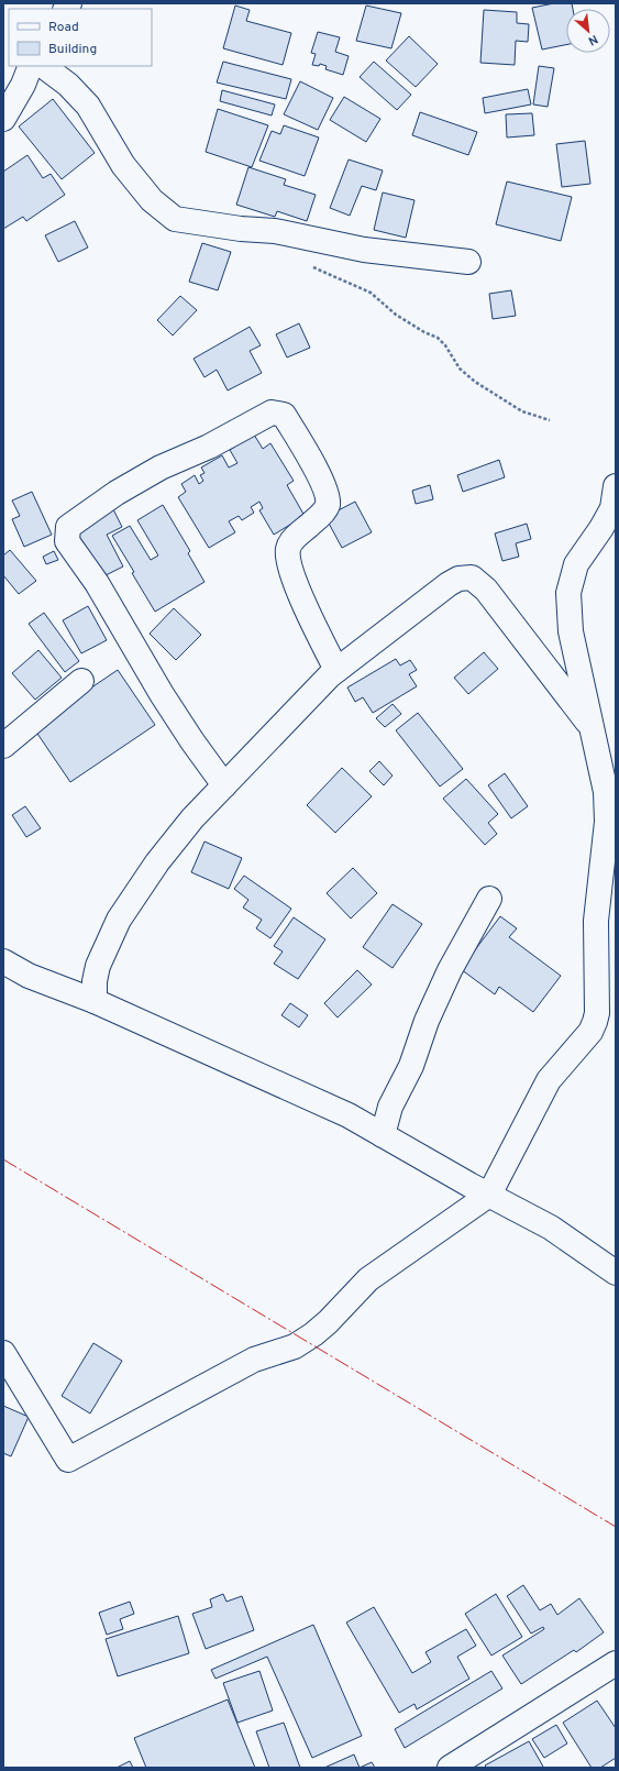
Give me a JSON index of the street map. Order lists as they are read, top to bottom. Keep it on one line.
{"legend":["Road","Building"],"north":"bottom right"}
